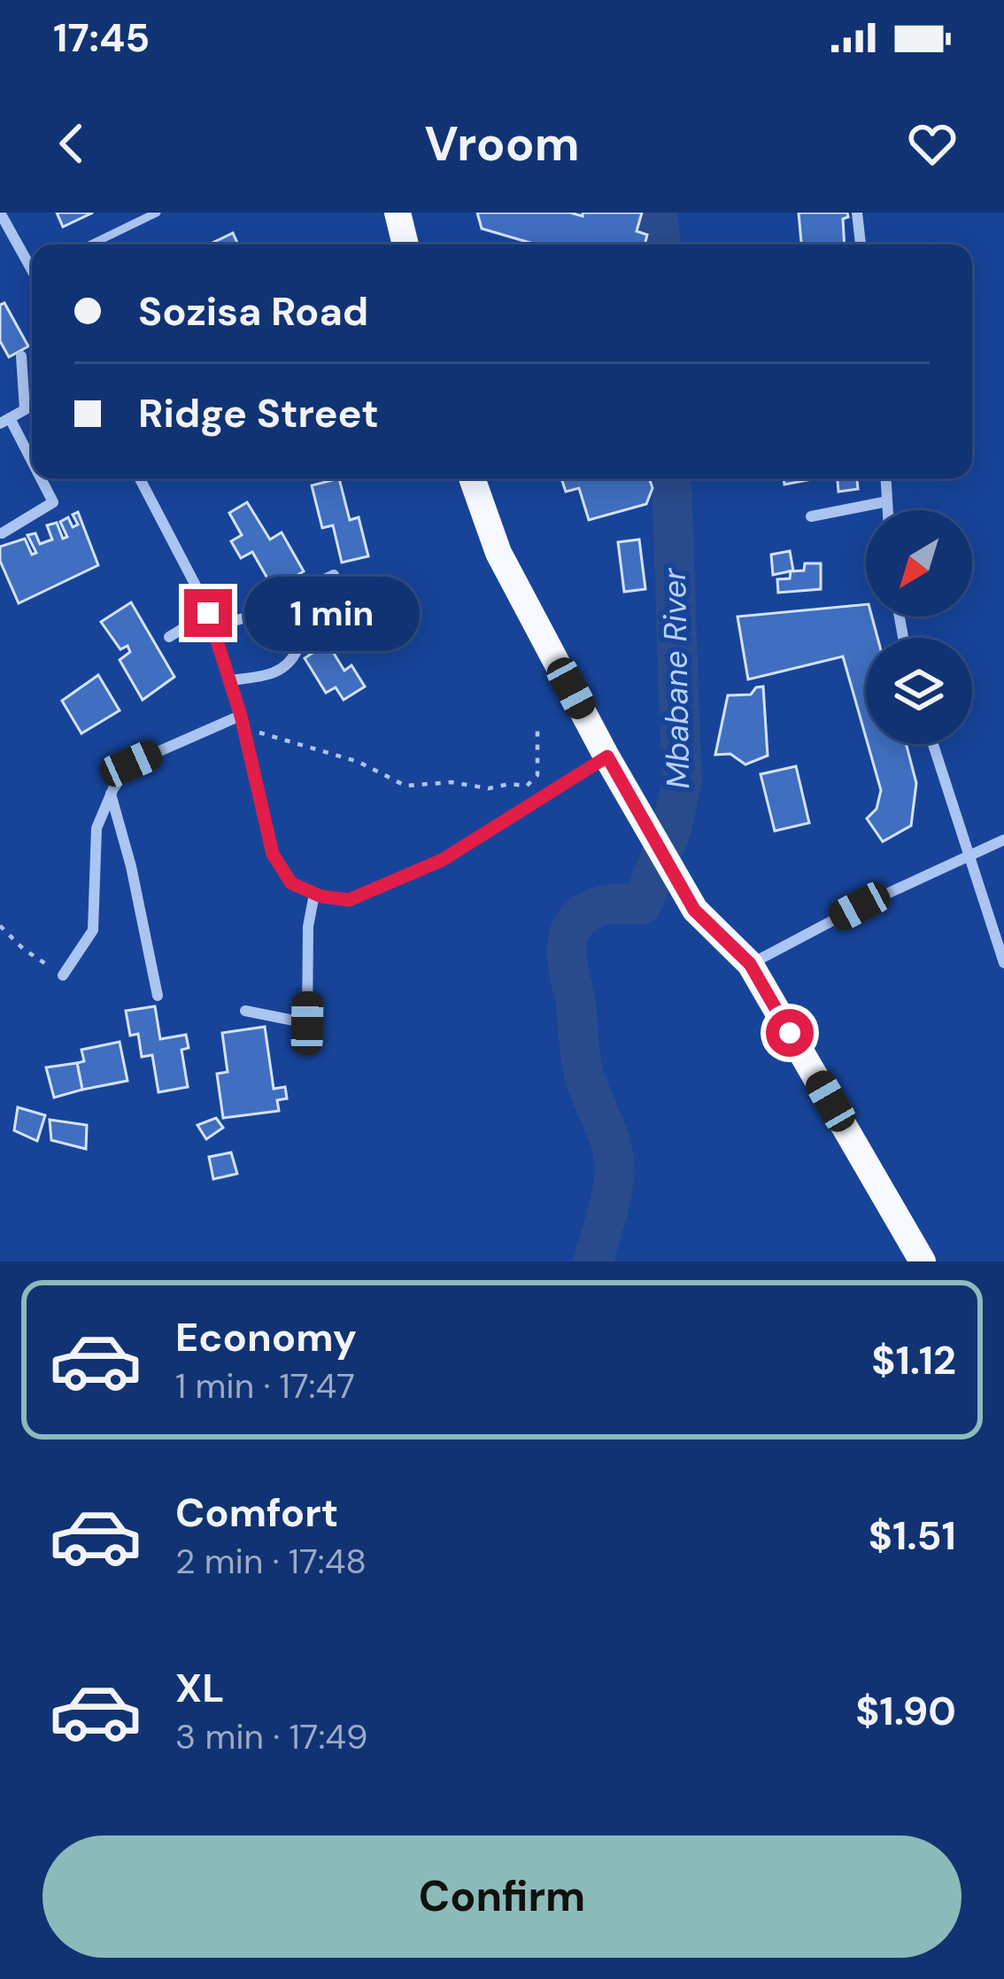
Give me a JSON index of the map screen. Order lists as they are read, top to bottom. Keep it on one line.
{"water":["Mbabane River"],"north":"bottom left","page":{"status":"17:45","header":"Vroom","banner":["Sozisa Road","Ridge Street"],"bubble":"1 min","list":[{"name":"Economy","note":"1 min · 17:47","value":"$1.12"},{"name":"Comfort","note":"2 min · 17:48","value":"$1.51"},{"name":"XL","note":"3 min · 17:49","value":"$1.90"}],"buttons":"Confirm"}}
